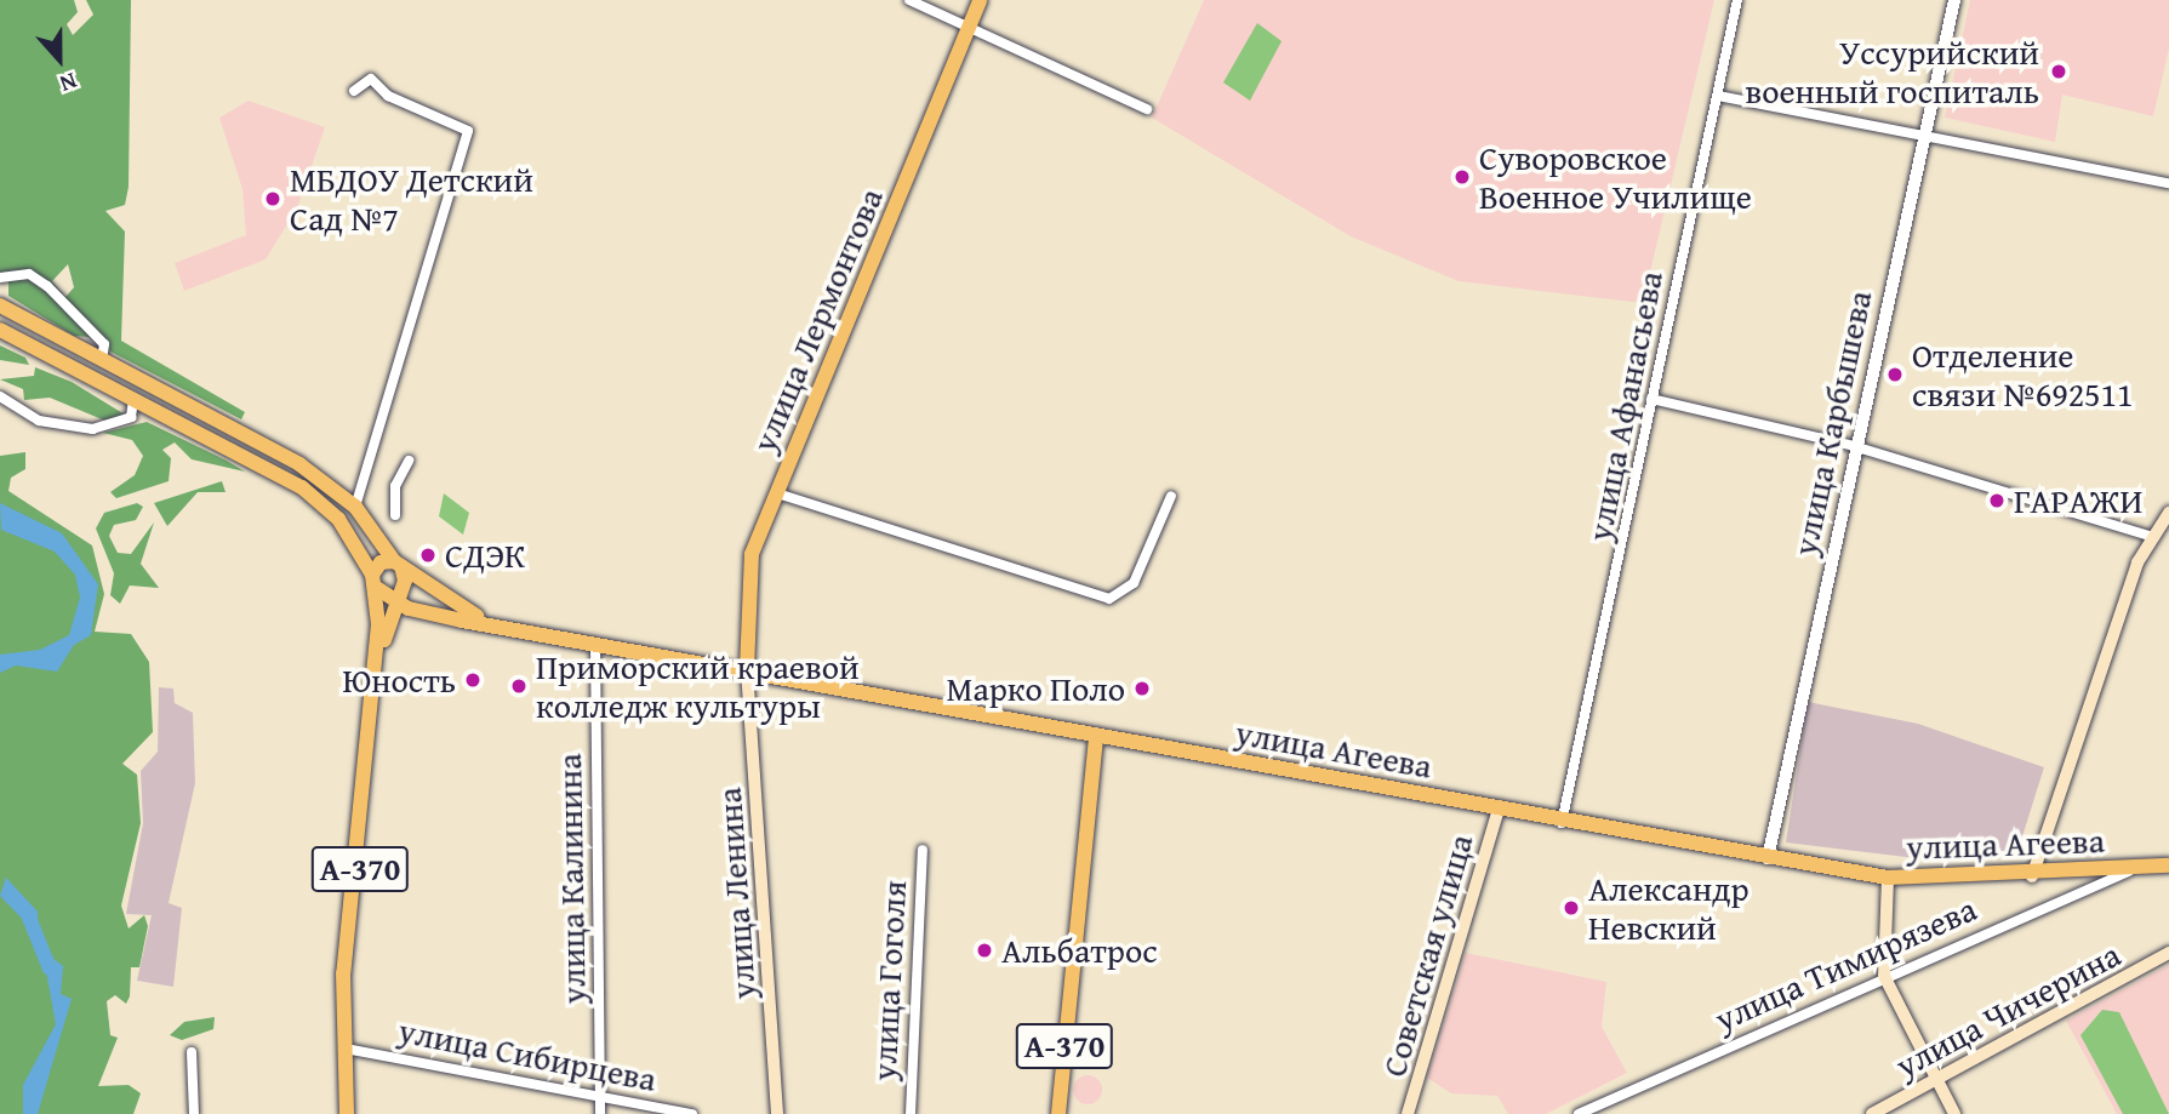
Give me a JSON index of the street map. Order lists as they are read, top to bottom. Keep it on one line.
{"streets":{"main road":["улица Лермонтова","улица Агеева","А-370","улица Ленина","Советская улица","улица Чичерина"],"street":["улица Афанасьева","улица Карбышева","улица Калинина","улица Тимирязева","улица Гоголя","улица Сибирцева"]},"crossings":[["улица Лермонтова","улица Агеева"],["улица Лермонтова","улица Ленина"],["улица Афанасьева","улица Агеева"],["улица Карбышева","улица Агеева"],["улица Агеева","А-370"],["улица Агеева","улица Калинина"],["улица Агеева","улица Ленина"],["улица Агеева","Советская улица"],["улица Агеева","улица Тимирязева"],["А-370","улица Сибирцева"],["улица Калинина","улица Сибирцева"]],"places":["Уссурийский военный госпиталь","Суворовское Военное Училище","МБДОУ Детский Сад №7","Отделение связи №692511","ГАРАЖИ","СДЭК","Юность","Приморский краевой колледж культуры","Марко Поло","Александр Невский","Альбатрос"],"north":"bottom"}
